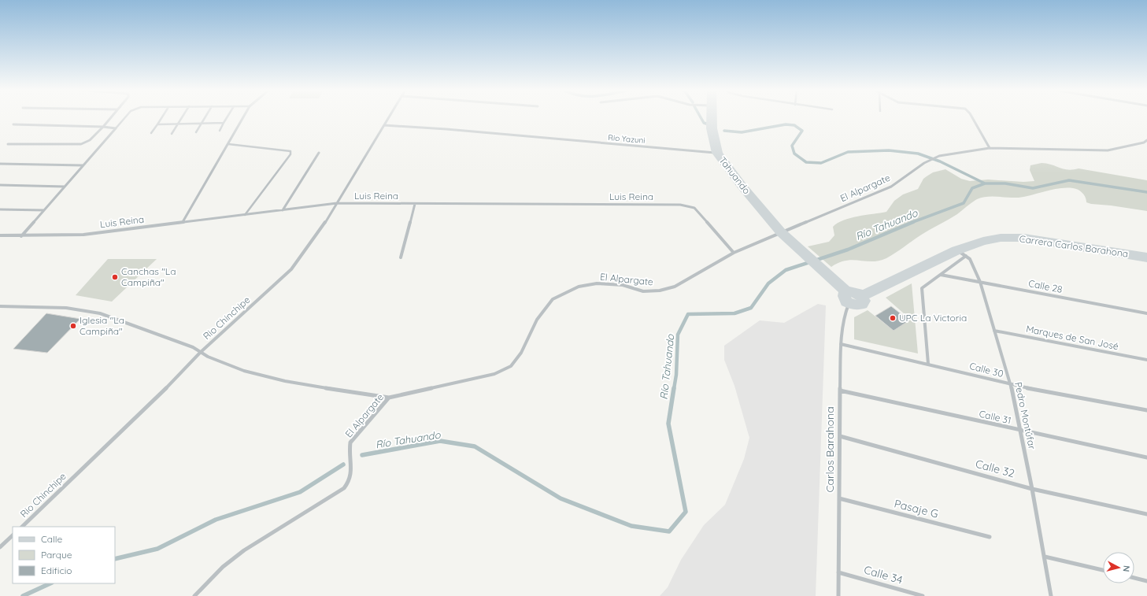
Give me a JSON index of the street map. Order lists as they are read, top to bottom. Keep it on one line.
{"streets":{"street":["Rio Yazuni","Tahuando","El Alpargate","Luis Reina","Carrera Carlos Barahona","Calle 28","Rio Chinchipe","Marques de San José","Calle 30","Pedro Montúfar","Calle 31","Carlos Barahona","Calle 32","Pasaje G","Calle 34"]},"crossings":[["Rio Yazuni","Tahuando"],["Rio Yazuni","Rio Chinchipe"],["Tahuando","El Alpargate"],["Tahuando","Carrera Carlos Barahona"],["Tahuando","Carlos Barahona"],["El Alpargate","Luis Reina"],["Luis Reina","Rio Chinchipe"],["Carrera Carlos Barahona","Pedro Montúfar"],["Carrera Carlos Barahona","Carlos Barahona"],["Calle 28","Pedro Montúfar"],["Marques de San José","Pedro Montúfar"],["Calle 30","Pedro Montúfar"],["Calle 30","Carlos Barahona"],["Pedro Montúfar","Calle 31"],["Pedro Montúfar","Calle 32"],["Calle 31","Carlos Barahona"],["Carlos Barahona","Calle 32"],["Carlos Barahona","Pasaje G"],["Carlos Barahona","Calle 34"]],"water":["Río Tahuando"],"places":["Canchas \"La Campiña\"","UPC La Victoria","Iglesia \"La Campiña\""],"legend":["Calle","Parque","Edificio"],"north":"right"}
